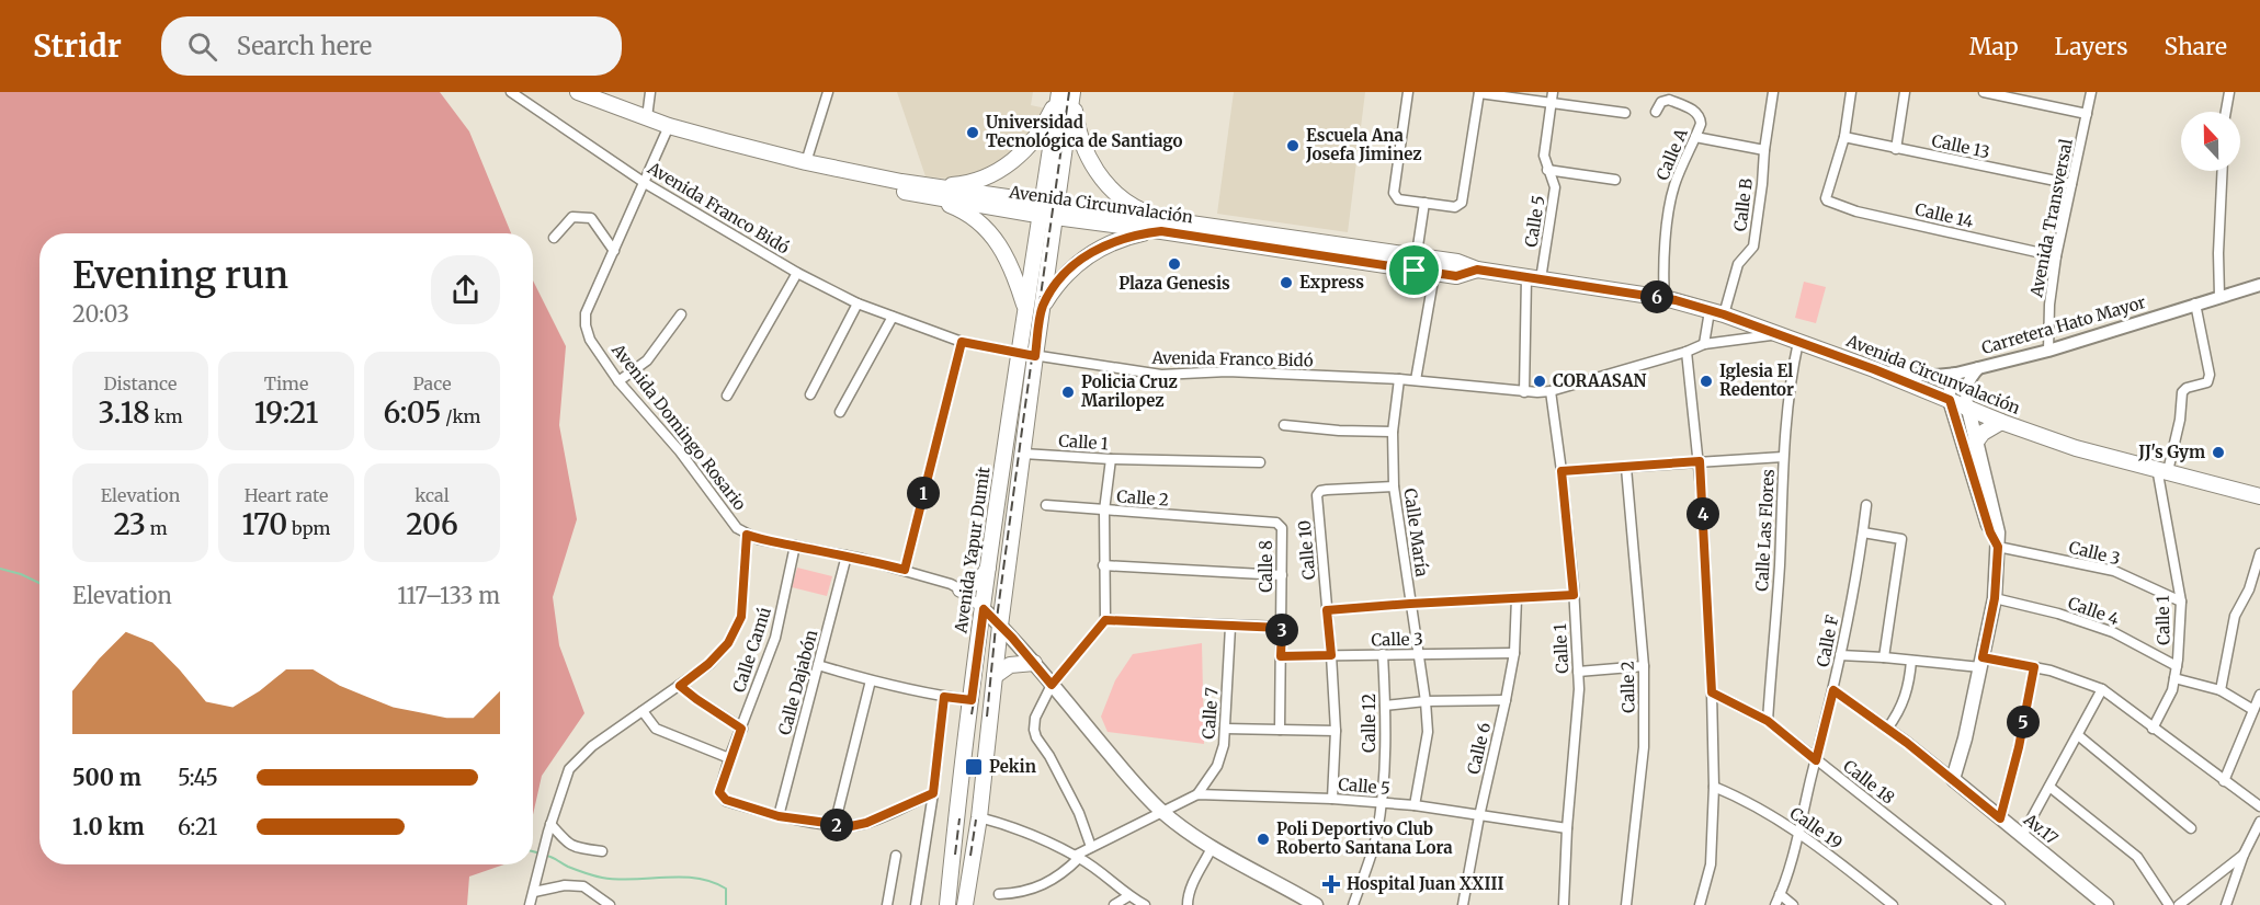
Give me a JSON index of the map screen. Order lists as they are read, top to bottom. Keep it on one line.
{"streets":{"main road":["Avenida Circunvalación","Avenida Domingo Rosario","Avenida Yapur Dumit","Av.17"],"street":["Calle 13","Calle A","Calle B","Avenida Franco Bidó","Calle 14","Avenida Transversal","Calle 5","Carretera Hato Mayor","Calle 1","Calle 2","Calle Las Flores","Calle María","Calle 10","Calle 3","Calle 8","Calle 4","Calle F","Calle Camú","Calle Dajabón","Calle 7","Calle 12","Calle 6","Calle 18","Calle 19"]},"crossings":[["Calle 13","Calle 14"],["Calle 13","Avenida Transversal"],["Calle A","Avenida Circunvalación"],["Avenida Circunvalación","Calle B"],["Avenida Circunvalación","Avenida Franco Bidó"],["Avenida Circunvalación","Calle 5"],["Avenida Circunvalación","Carretera Hato Mayor"],["Avenida Circunvalación","Avenida Domingo Rosario"],["Avenida Circunvalación","Calle 1"],["Avenida Circunvalación","Calle Las Flores"],["Avenida Circunvalación","Avenida Yapur Dumit"],["Calle B","Avenida Franco Bidó"],["Avenida Franco Bidó","Calle 5"],["Avenida Franco Bidó","Avenida Domingo Rosario"],["Avenida Franco Bidó","Calle 1"],["Avenida Franco Bidó","Calle María"],["Avenida Franco Bidó","Avenida Yapur Dumit"],["Calle 14","Avenida Transversal"],["Avenida Transversal","Carretera Hato Mayor"],["Calle 5","Avenida Domingo Rosario"],["Calle 5","Calle 1"],["Calle 5","Calle María"],["Calle 5","Calle 10"],["Calle 5","Calle 7"],["Calle 5","Calle 12"],["Calle 5","Calle 6"],["Avenida Domingo Rosario","Avenida Yapur Dumit"],["Avenida Domingo Rosario","Calle Camú"],["Avenida Domingo Rosario","Calle Dajabón"],["Calle 1","Calle 3"],["Calle 1","Calle 4"],["Calle 2","Calle 8"],["Calle Las Flores","Calle 18"],["Calle María","Calle 10"],["Calle María","Calle 3"],["Calle 10","Calle 3"],["Calle 3","Calle 8"],["Calle 3","Calle 12"],["Calle 3","Calle 6"],["Calle F","Calle 18"],["Calle F","Calle 19"],["Calle Camú","Calle Dajabón"]],"places":{"other":["Universidad Tecnológica de Santiago","Escuela Ana Josefa Jiminez","Plaza Genesis","Express","CORAASAN","Iglesia El Redentor","Policia Cruz Marilopez","JJ's Gym","Poli Deportivo Club Roberto Santana Lora"],"transit":["Pekin"],"health":["Hospital Juan XXIII"]},"north":"top","page":{"header":"Stridr","search":"Search here","nav":["Map","Layers","Share"],"heading":["Evening run","20:03"],"pins":["6","1","4","3","5","2"],"stats":[["Distance","3.18 km"],["Time","19:21"],["Pace","6:05 /km"],["Elevation","23 m"],["Heart rate","170 bpm"],["kcal","206"]],"chart":["Elevation","117–133 m"],"list":[{"name":"500 m","note":"5:45"},{"name":"1.0 km","note":"6:21"}]}}
